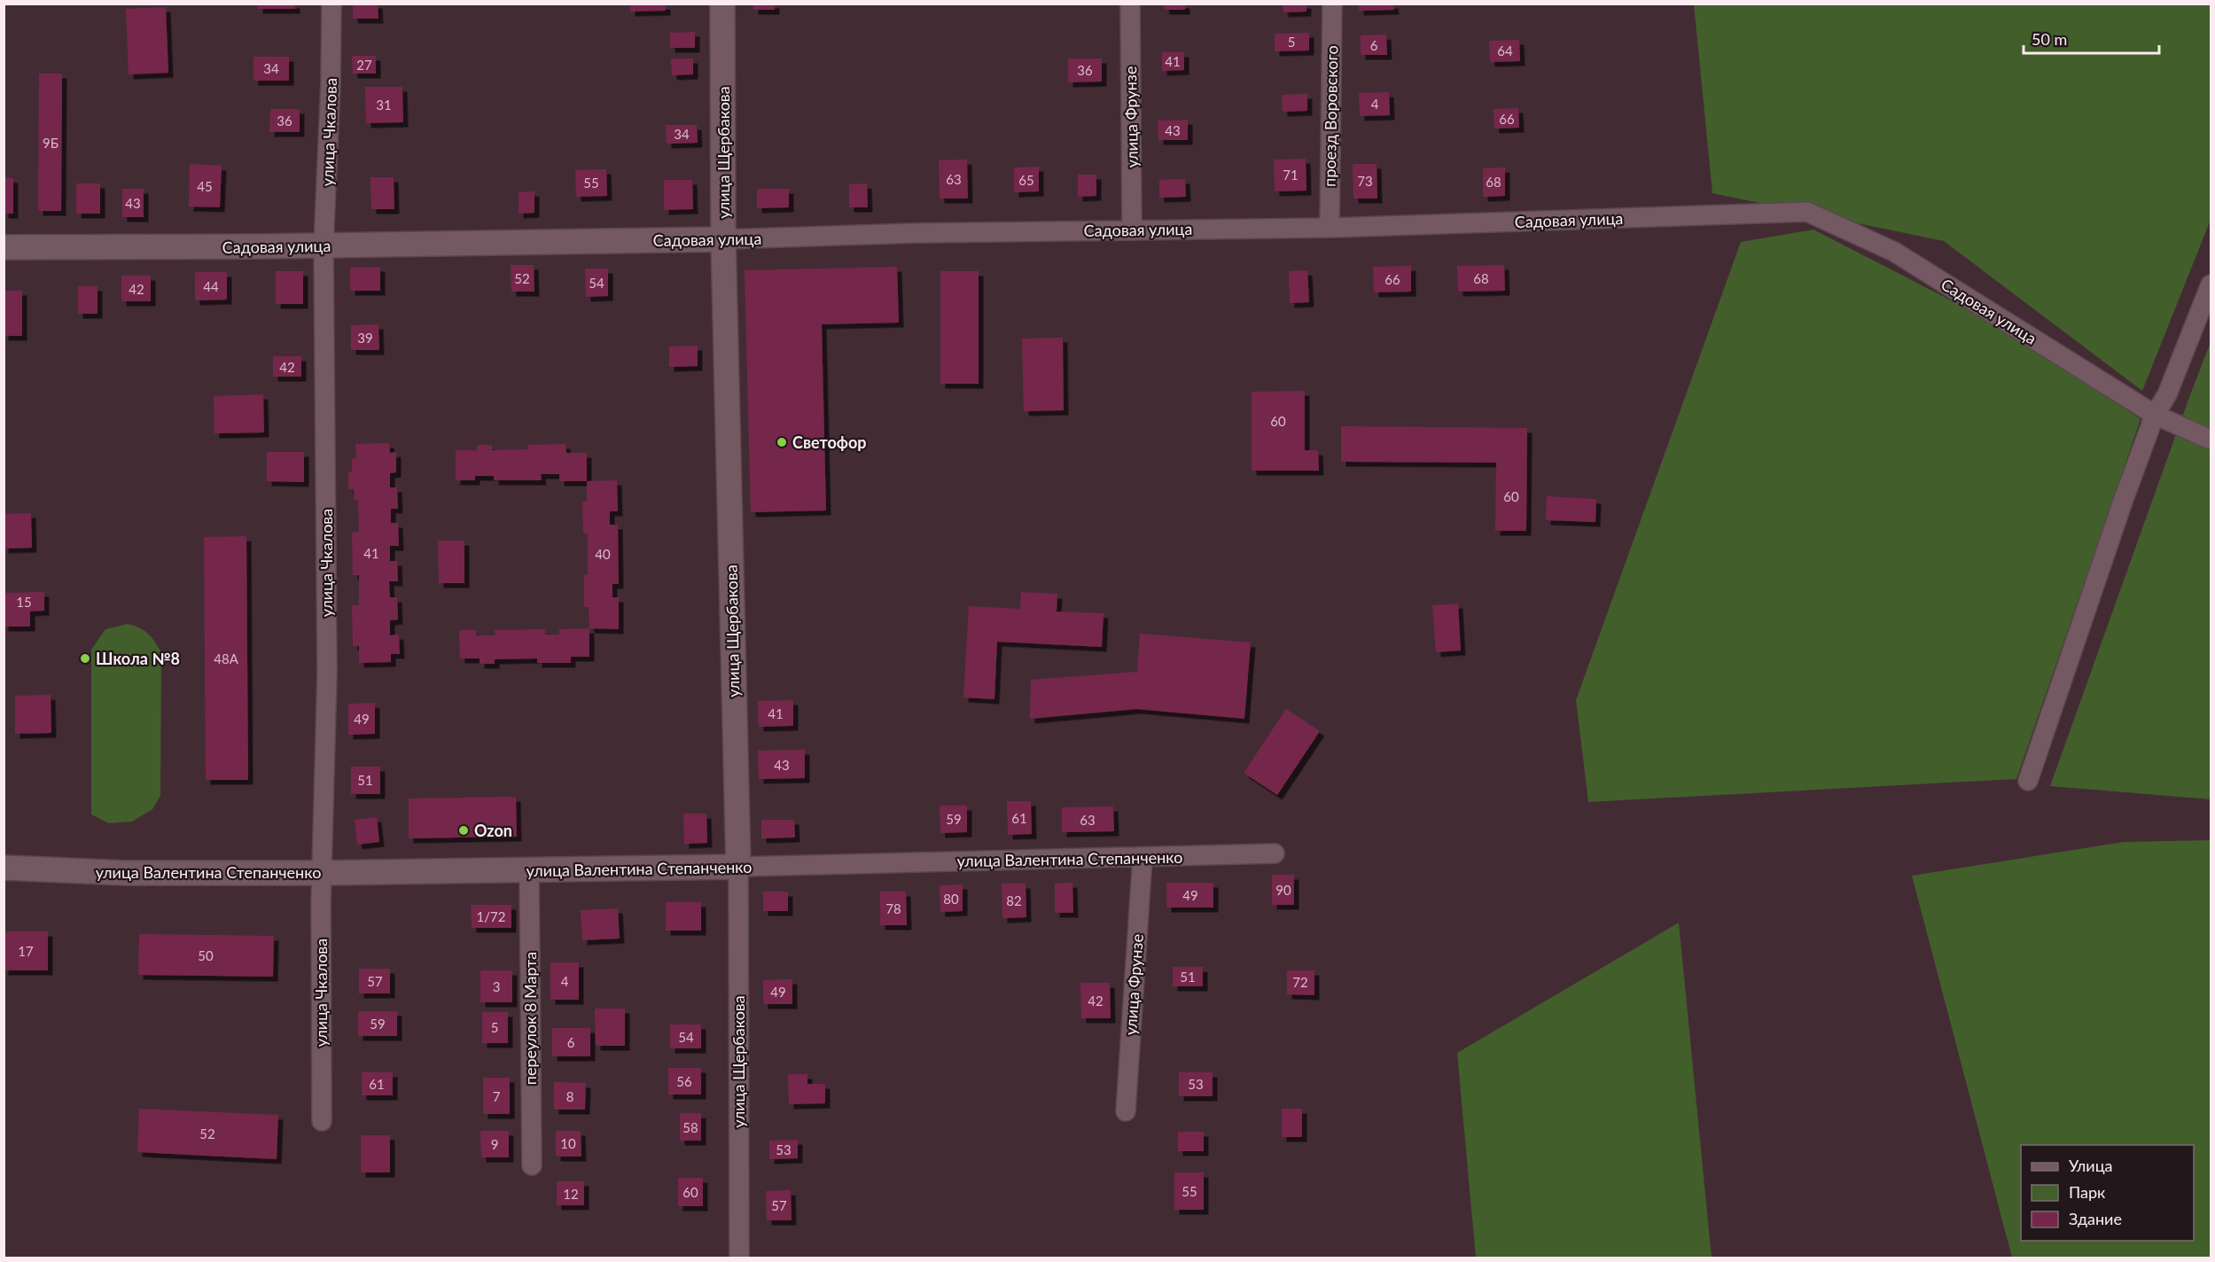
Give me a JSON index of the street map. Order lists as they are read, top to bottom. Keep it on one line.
{"streets":{"street":["проезд Воровского","улица Фрунзе","улица Чкалова","улица Щербакова","Садовая улица","улица Валентина Степанченко","переулок 8 Марта"]},"crossings":[["проезд Воровского","Садовая улица"],["улица Фрунзе","Садовая улица"],["улица Фрунзе","улица Валентина Степанченко"],["улица Чкалова","Садовая улица"],["улица Чкалова","улица Валентина Степанченко"],["улица Щербакова","Садовая улица"],["улица Щербакова","улица Валентина Степанченко"],["улица Валентина Степанченко","переулок 8 Марта"]],"places":["Светофор","Школа №8","Ozon"],"house_numbers":["5","6","64","41","27","34","36","4","31","66","36","43","34","9Б","71","63","65","73","68","55","45","43","52","68","66","54","44","42","39","42","60","60","41","40","15","48А","41","49","43","51","61","59","63","90","49","80","82","78","1/72","17","50","51","57","4","72","3","49","42","59","5","54","6","56","61","53","7","8","58","52","10","9","53","55","60","12","57"],"legend":["Улица","Парк","Здание"],"scale_bar":"50 m"}
